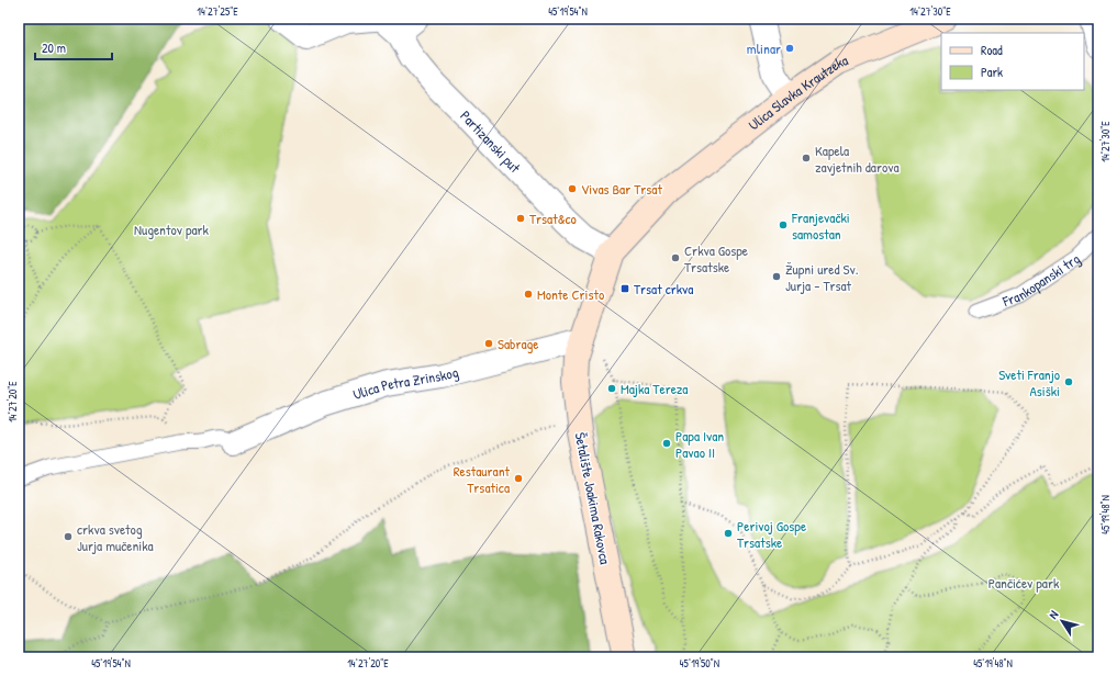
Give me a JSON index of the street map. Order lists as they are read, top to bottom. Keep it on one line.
{"streets":{"street":["Ulica Slavka Krautzeka","Partizanski put","Ulica Petra Zrinskog","Šetalište Joakima Rakovca"],"lane":["Frankopanski trg"]},"crossings":[["Ulica Slavka Krautzeka","Partizanski put"],["Ulica Petra Zrinskog","Šetalište Joakima Rakovca"]],"parks":["Nugentov park","Pančićev park"],"places":{"other":["mlinar","Kapela zavjetnih darova","Vivas Bar Trsat","Trsat&co","Franjevački samostan","Crkva Gospe Trsatske","Župni ured Sv. Jurja - Trsat","Monte Cristo","Sabrage","Sveti Franjo Asiški","Majka Tereza","Papa Ivan Pavao II","Restaurant Trsatica","Perivoj Gospe Trsatske","crkva svetog Jurja mučenika"],"transit":["Trsat crkva"]},"legend":["Road","Park"],"scale_bar":"20 m","north":"top left","coordinates":["14°27'25\"E","45°19'54\"N","14°27'30\"E","14°27'20\"E","45°19'48\"N","45°19'50\"N"]}
